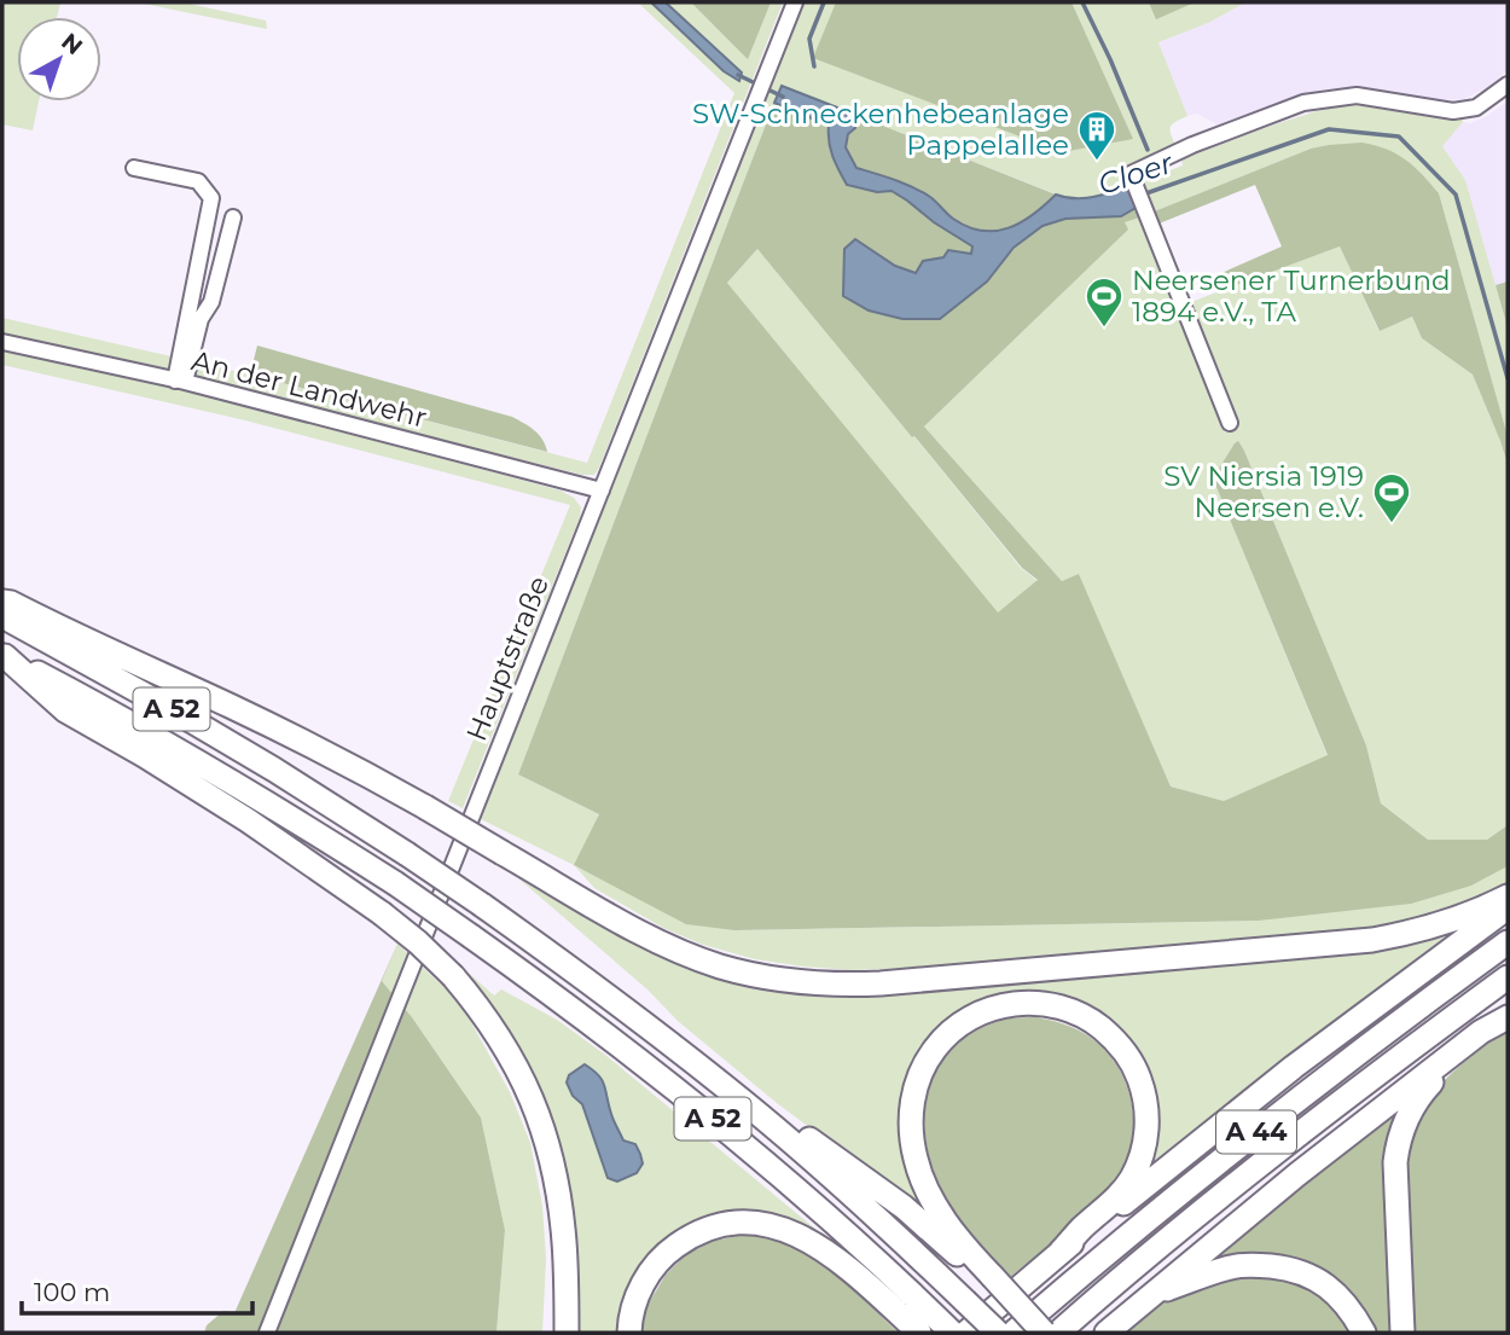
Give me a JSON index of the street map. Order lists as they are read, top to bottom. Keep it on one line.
{"streets":{"highway":["A 52","A 44"],"street":["An der Landwehr","Hauptstraße"]},"crossings":[["An der Landwehr","Hauptstraße"]],"water":["Cloer"],"places":{"building":["SW-Schneckenhebeanlage Pappelallee"],"sports":["Neersener Turnerbund 1894 e.V., TA","SV Niersia 1919 Neersen e.V."]},"scale_bar":"100 m","north":"top right"}
